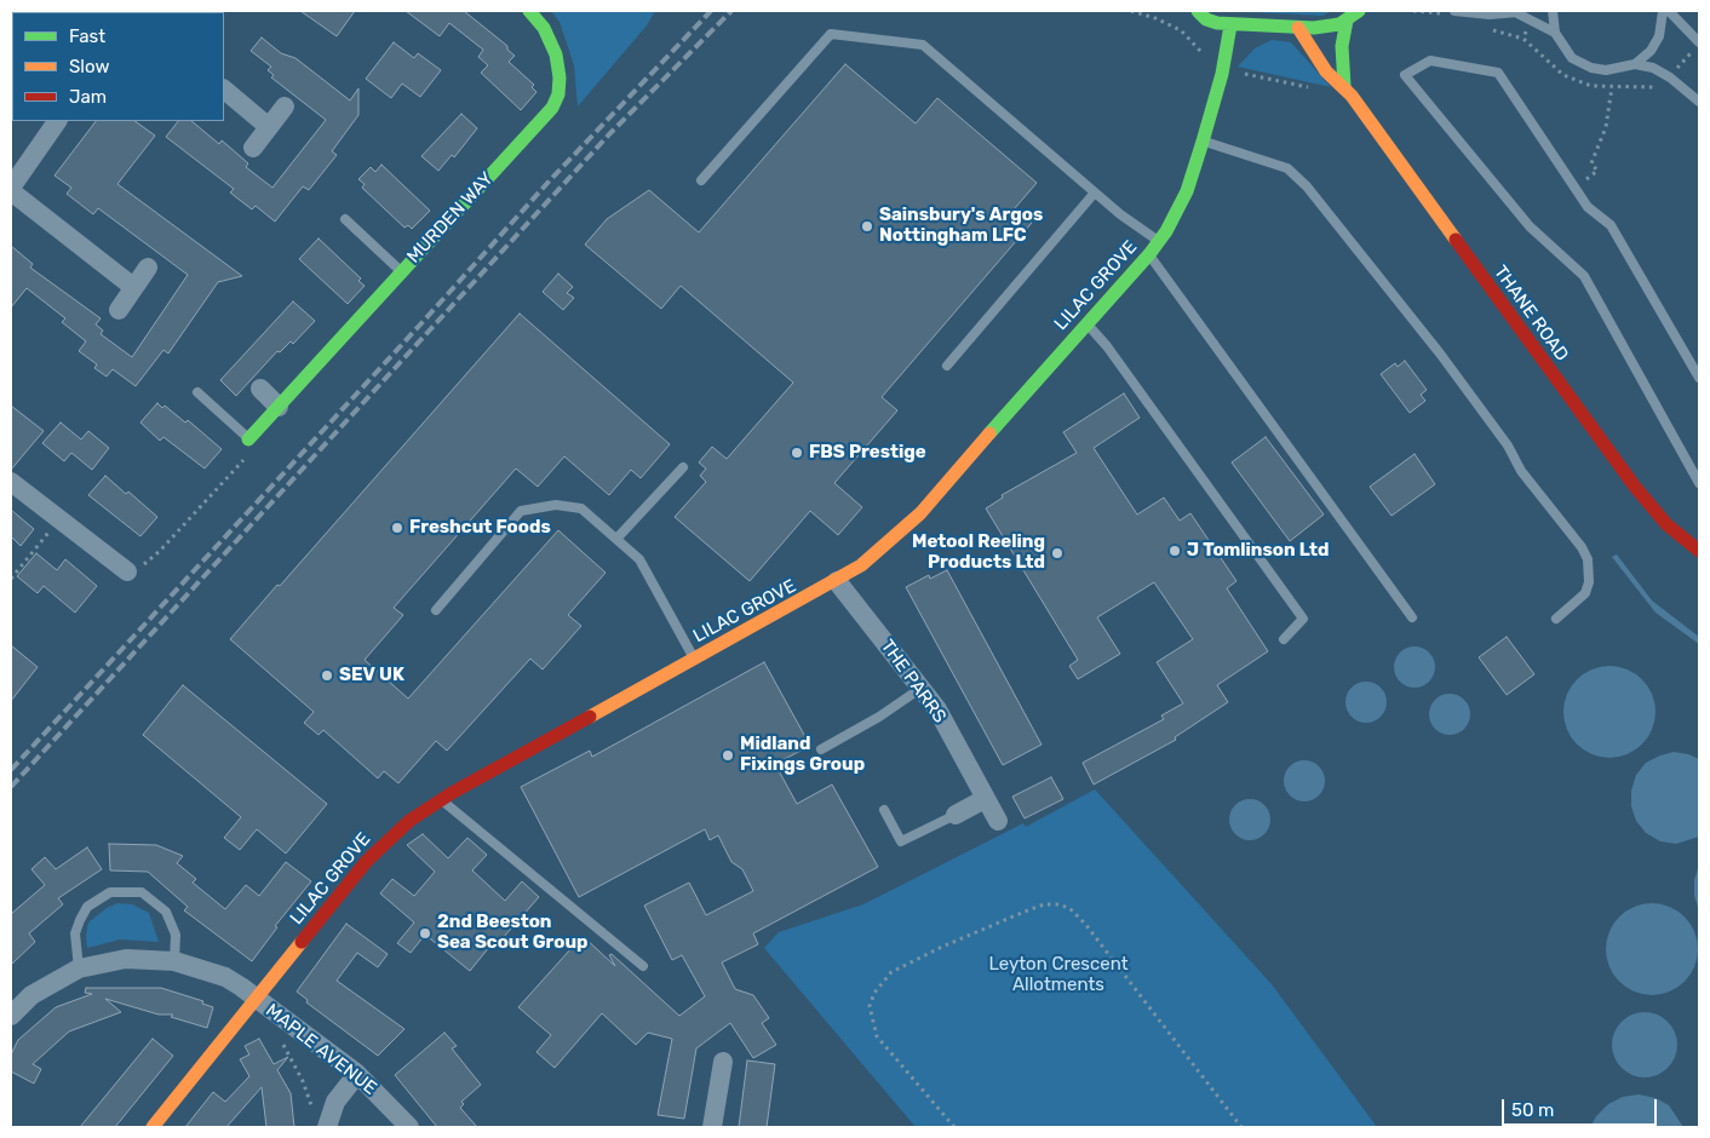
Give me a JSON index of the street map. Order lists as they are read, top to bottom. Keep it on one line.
{"streets":{"street":["MURDEN WAY","LILAC GROVE","THANE ROAD","THE PARRS","MAPLE AVENUE"]},"crossings":[["LILAC GROVE","THE PARRS"],["LILAC GROVE","MAPLE AVENUE"]],"parks":["Leyton Crescent Allotments"],"places":["Sainsbury's Argos Nottingham LFC","FBS Prestige","Freshcut Foods","J Tomlinson Ltd","Metool Reeling Products Ltd","SEV UK","Midland Fixings Group","2nd Beeston Sea Scout Group"],"legend":["Fast","Slow","Jam"],"scale_bar":"50 m"}
